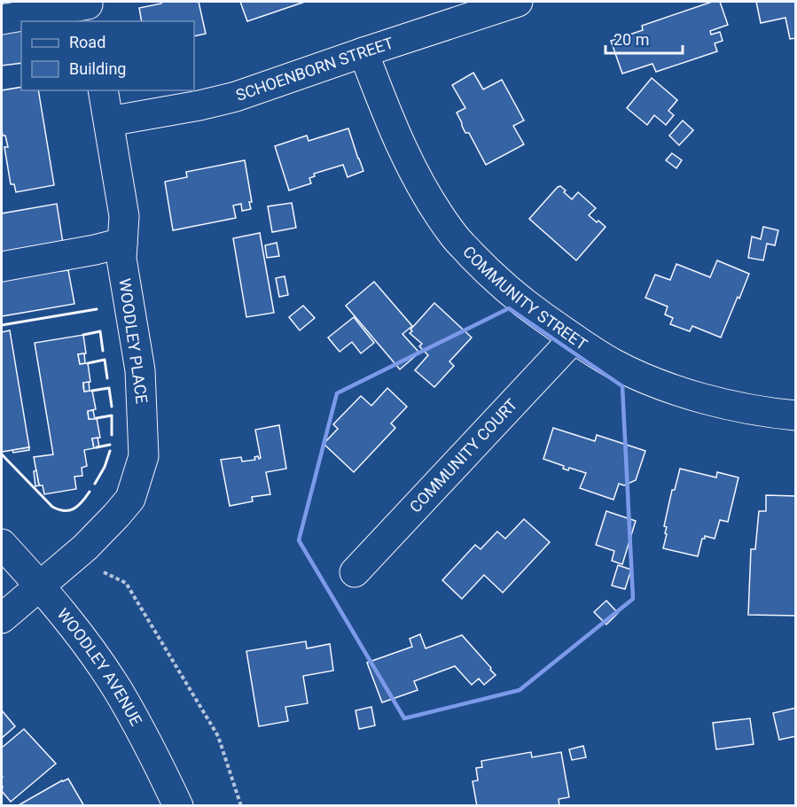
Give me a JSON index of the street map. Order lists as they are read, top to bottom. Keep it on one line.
{"streets":{"street":["SCHOENBORN STREET","COMMUNITY STREET","WOODLEY PLACE","COMMUNITY COURT","WOODLEY AVENUE"]},"crossings":[["SCHOENBORN STREET","COMMUNITY STREET"],["SCHOENBORN STREET","WOODLEY PLACE"],["COMMUNITY STREET","COMMUNITY COURT"],["WOODLEY PLACE","WOODLEY AVENUE"]],"legend":["Road","Building"],"scale_bar":"20 m"}
